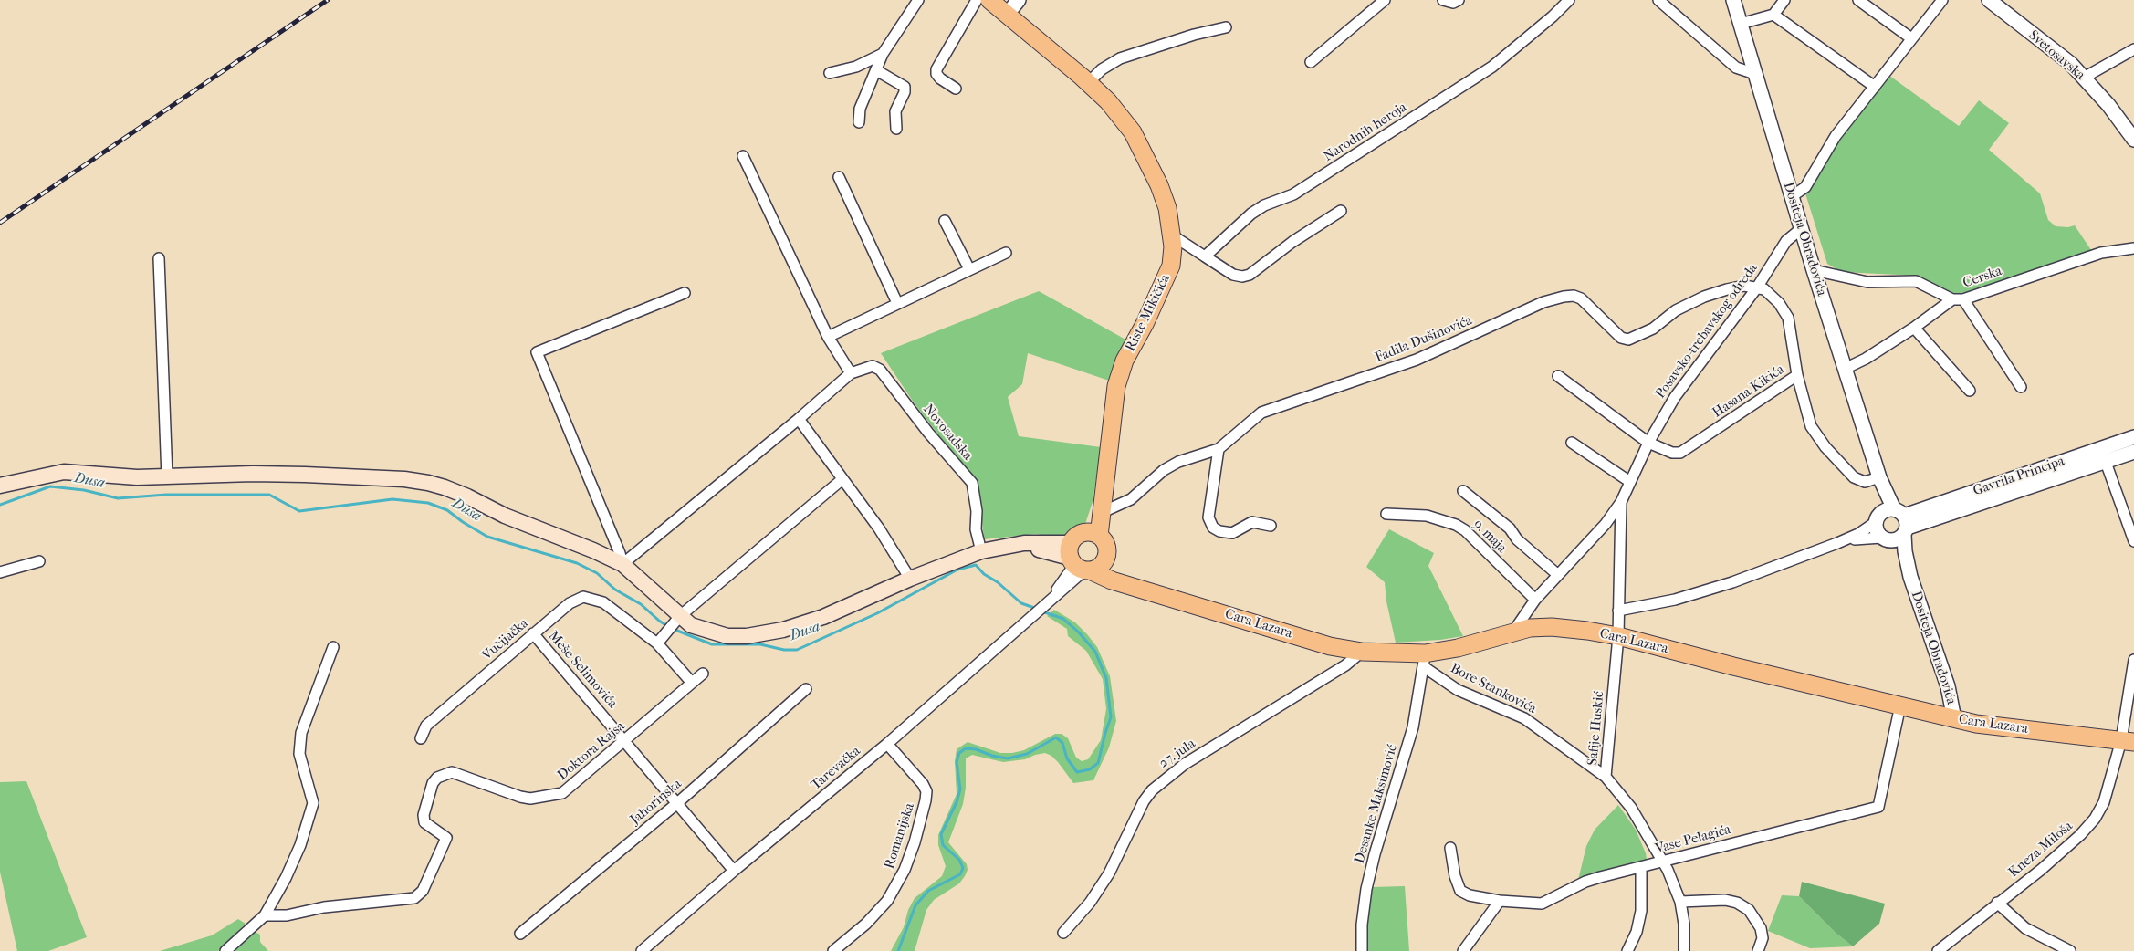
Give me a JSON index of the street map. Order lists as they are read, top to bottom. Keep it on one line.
{"streets":{"main road":["Riste Mikičića","Cara Lazara"],"street":["Svetosavska","Narodnih heroja","Dositeja Obradovića","Cerska","Posavsko-trebavskog odreda","Fadila Dušinovića","Hasana Kikića","Novosadska","Gavrila Principa","9. maja","Vučijačka","Meše Selimovića","Bore Stankovića","Safije Huskić","Doktora Rajsa","27. jula","Tarevačka","Jahorinska","Desanke Maksimović","Romanijska","Vase Pelagića","Kneza Miloša"]},"crossings":[["Dositeja Obradovića","Cerska"],["Dositeja Obradovića","Posavsko-trebavskog odreda"],["Dositeja Obradovića","Gavrila Principa"],["Dositeja Obradovića","Cara Lazara"],["Riste Mikičića","Fadila Dušinovića"],["Riste Mikičića","Cara Lazara"],["Riste Mikičića","Tarevačka"],["Posavsko-trebavskog odreda","Fadila Dušinovića"],["Posavsko-trebavskog odreda","Hasana Kikića"],["Posavsko-trebavskog odreda","9. maja"],["Posavsko-trebavskog odreda","Cara Lazara"],["Posavsko-trebavskog odreda","Safije Huskić"],["Fadila Dušinovića","Hasana Kikića"],["Gavrila Principa","Safije Huskić"],["Cara Lazara","Bore Stankovića"],["Cara Lazara","Safije Huskić"],["Cara Lazara","27. jula"],["Cara Lazara","Tarevačka"],["Cara Lazara","Desanke Maksimović"],["Cara Lazara","Vase Pelagića"],["Cara Lazara","Kneza Miloša"],["Vučijačka","Meše Selimovića"],["Meše Selimovića","Doktora Rajsa"],["Meše Selimovića","Tarevačka"],["Meše Selimovića","Jahorinska"],["Bore Stankovića","Safije Huskić"],["Bore Stankovića","Desanke Maksimović"],["Safije Huskić","Vase Pelagića"],["Tarevačka","Romanijska"]],"water":["Dusa"]}
